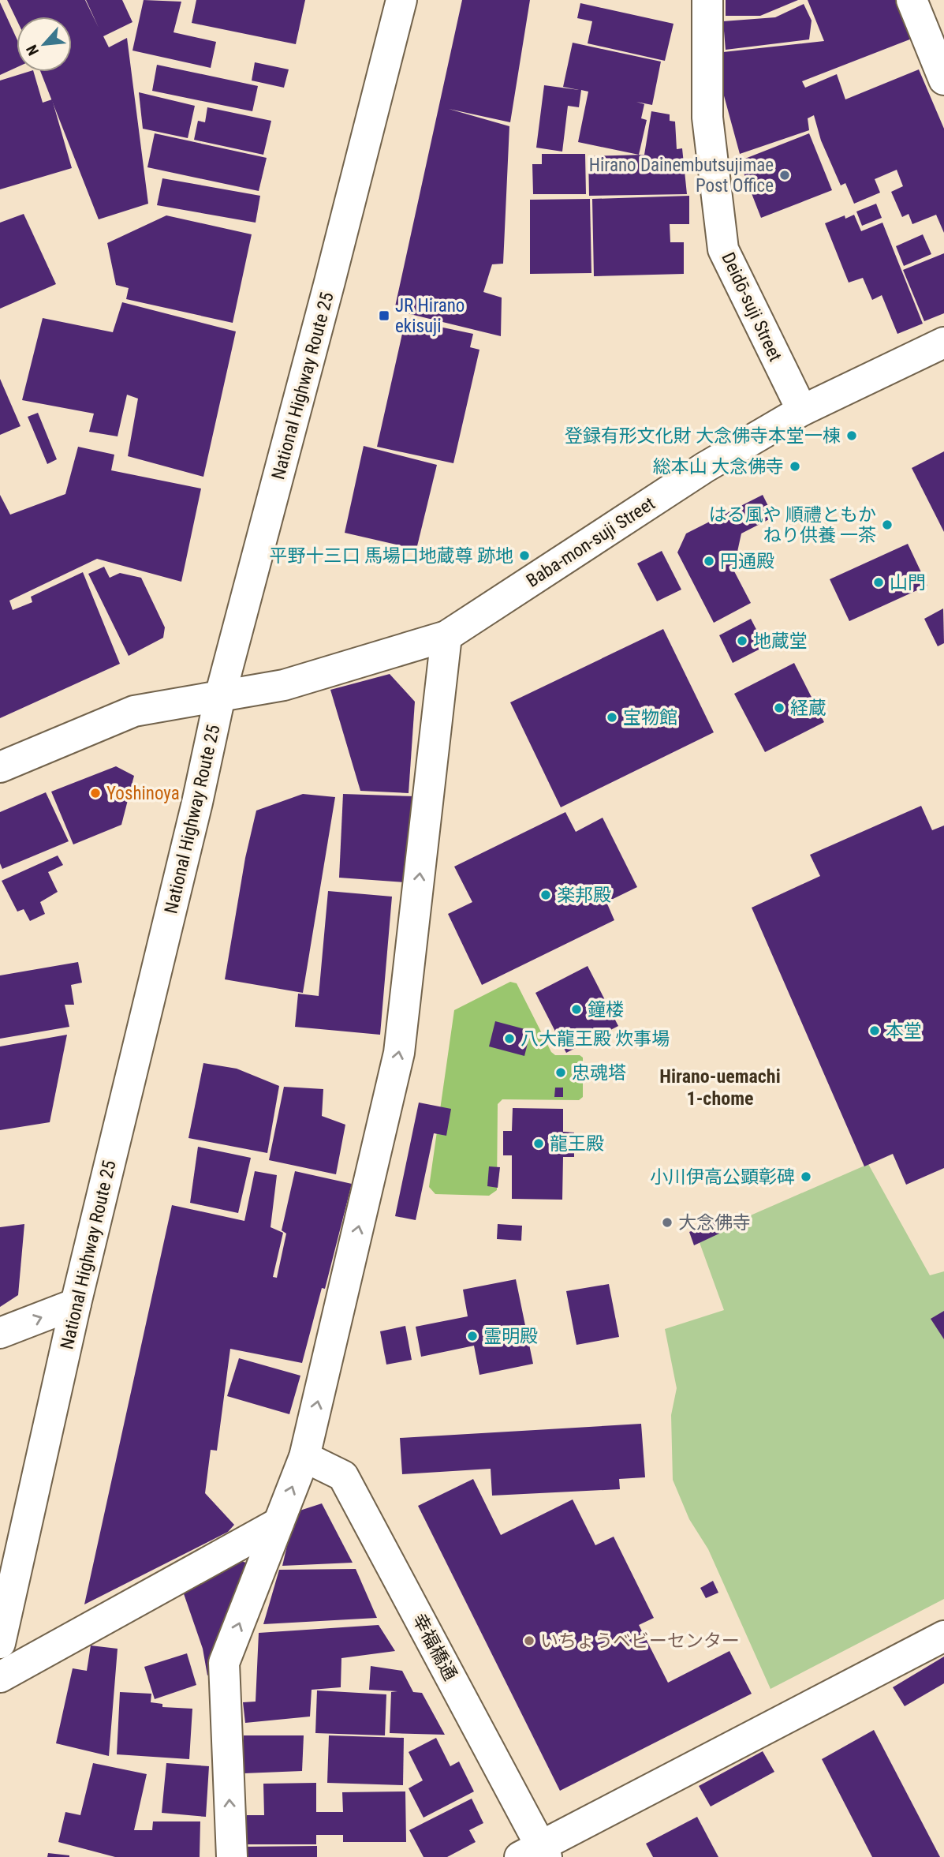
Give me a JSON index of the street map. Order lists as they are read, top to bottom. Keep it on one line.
{"streets":{"main road":["Deidō-suji Street","National Highway Route 25","Baba-mon-suji Street","幸福橋通"]},"crossings":[["Deidō-suji Street","Baba-mon-suji Street"],["National Highway Route 25","Baba-mon-suji Street"]],"districts":["Hirano-uemachi 1-chome"],"places":{"other":["Hirano Dainembutsujimae Post Office","登録有形文化財 大念佛寺本堂一棟","総本山 大念佛寺","はる風や 順禮ともか ねり供養 一茶","平野十三口 馬場口地蔵尊 跡地","円通殿","山門","地蔵堂","経蔵","宝物館","Yoshinoya","楽邦殿","鐘楼","本堂","八大龍王殿 炊事場","忠魂塔","龍王殿","小川伊高公顕彰碑","大念佛寺","霊明殿","いちょうベビーセンター"],"transit":["JR Hirano ekisuji"]},"north":"bottom left"}
